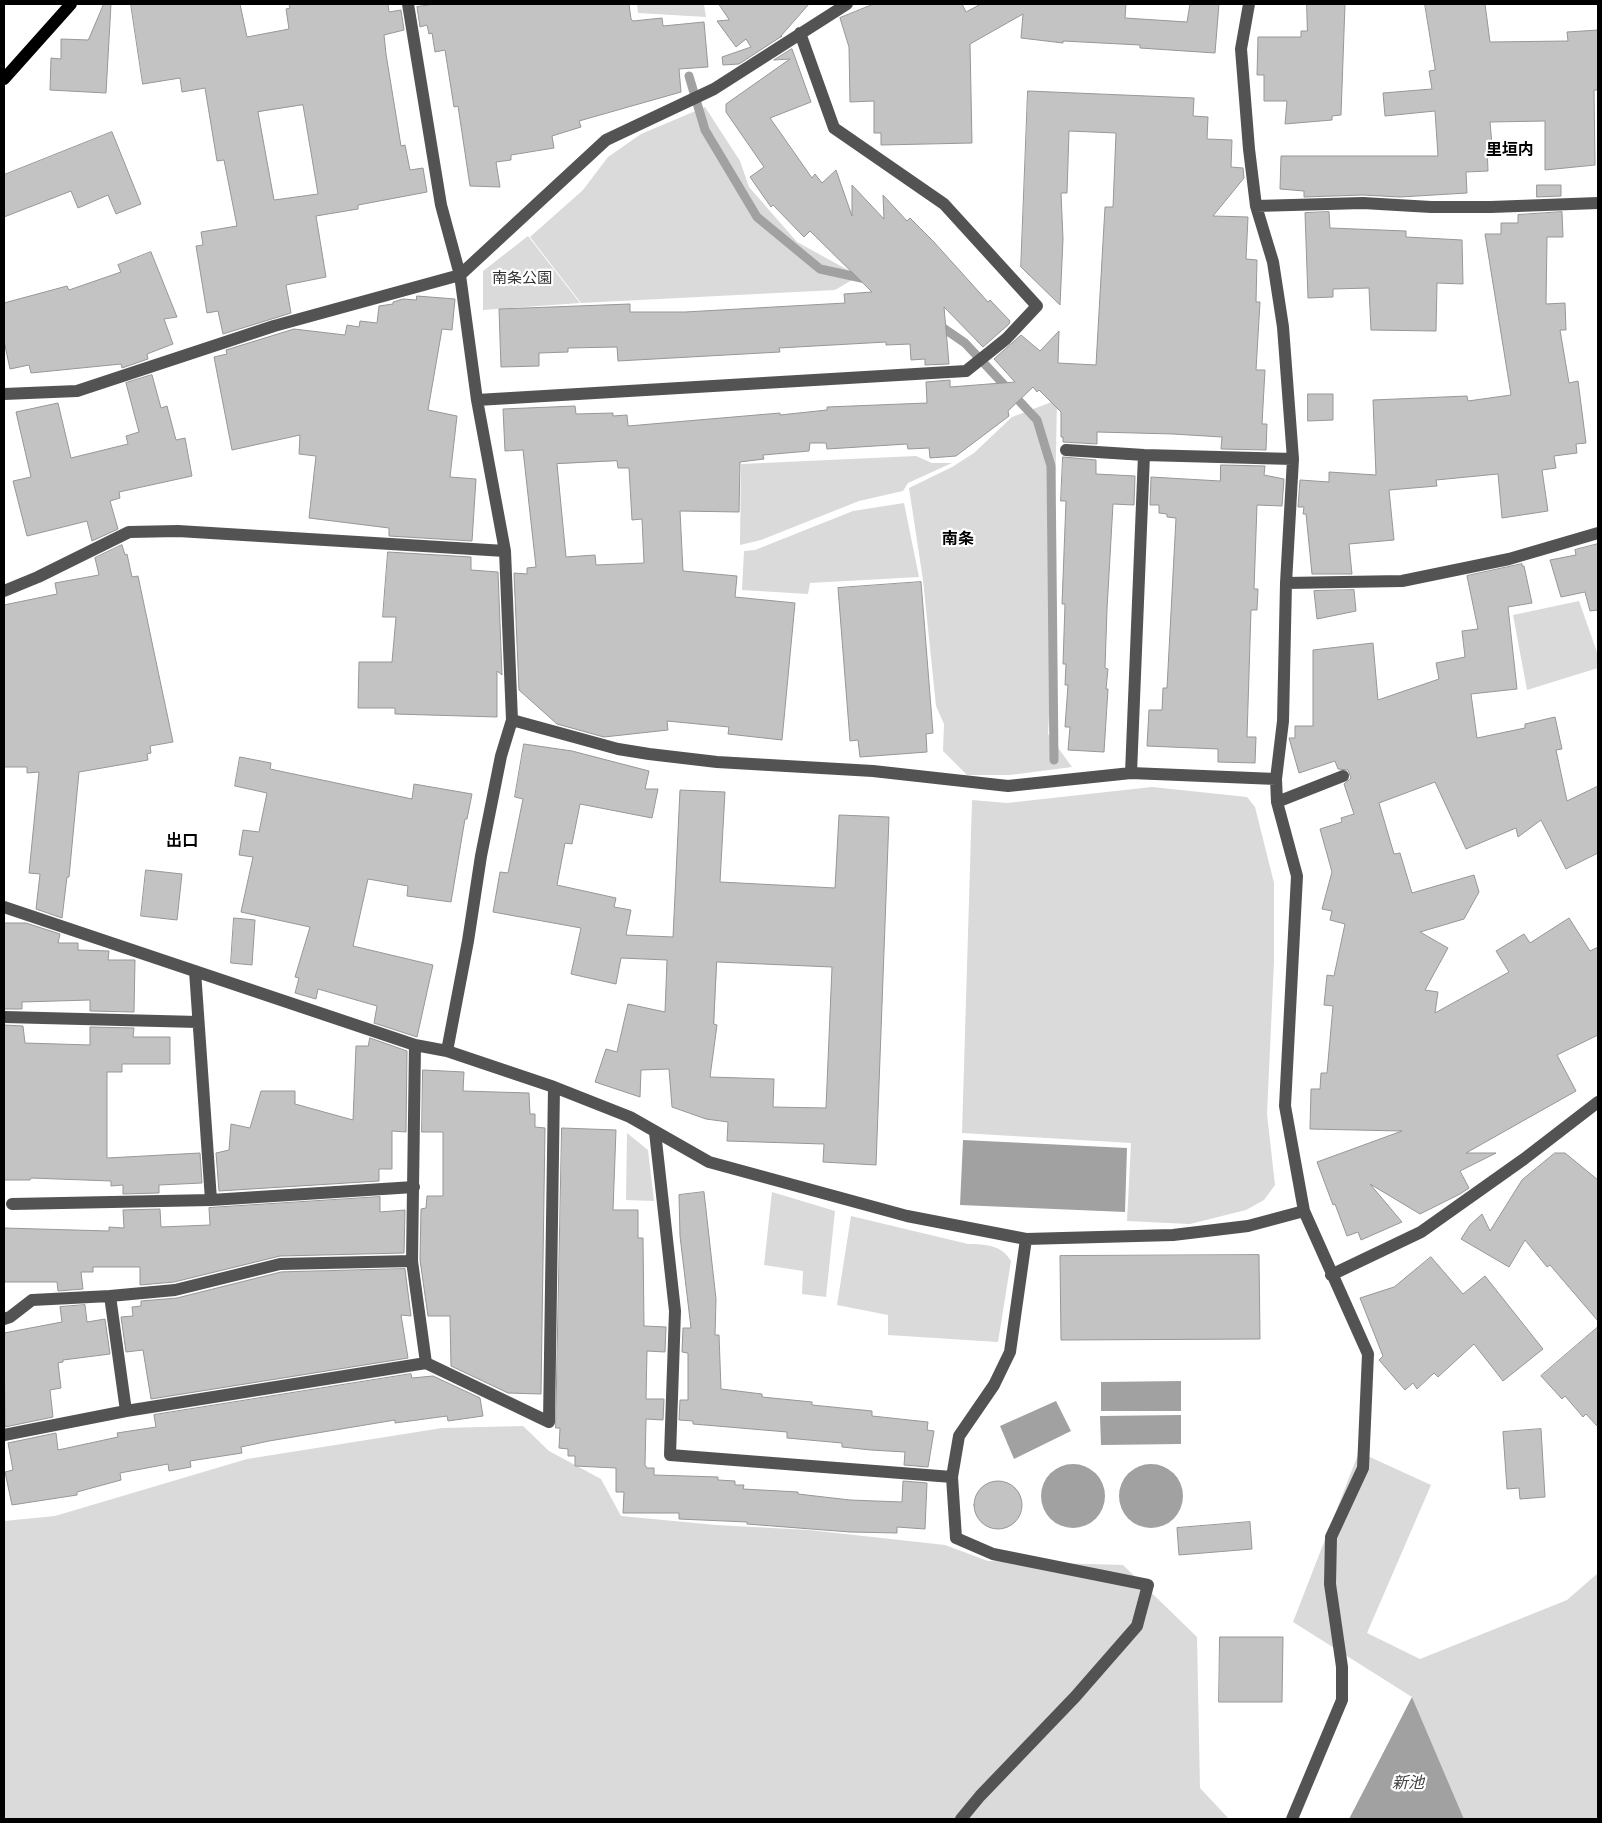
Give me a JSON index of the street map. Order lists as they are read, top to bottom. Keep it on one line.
{"districts":["里垣内","南条","出口"],"water":["新池"],"parks":["南条公園"]}
